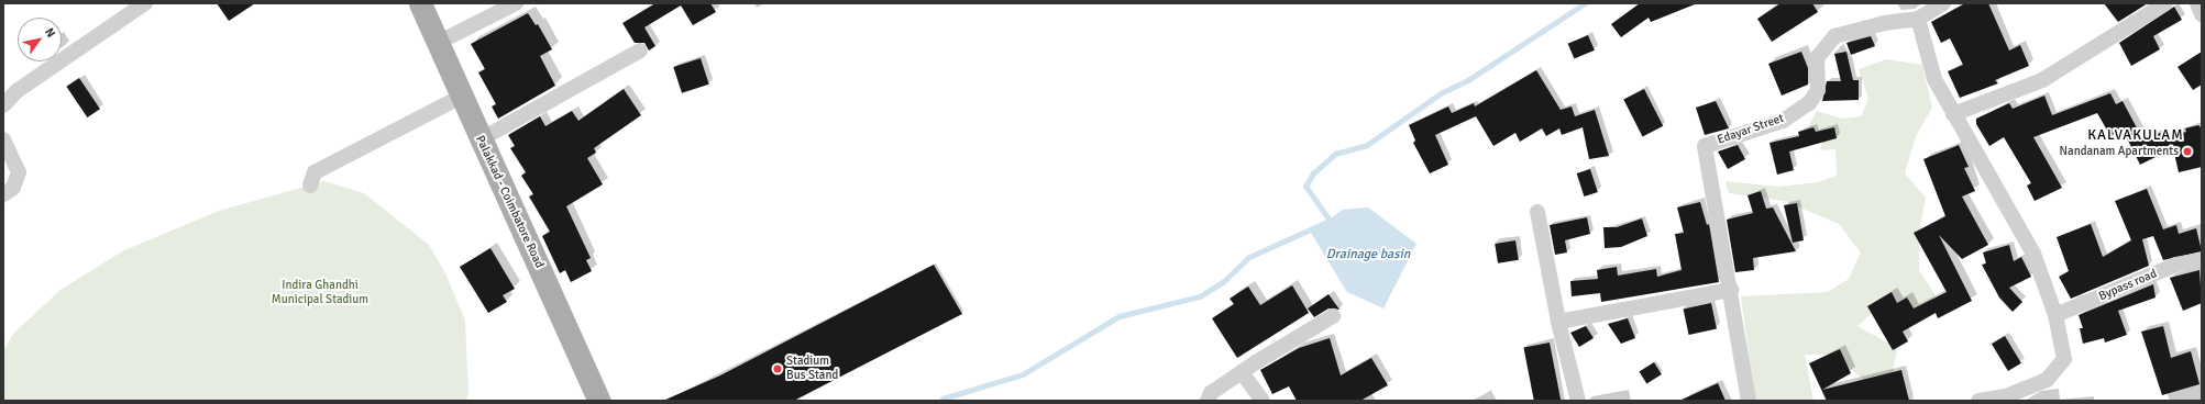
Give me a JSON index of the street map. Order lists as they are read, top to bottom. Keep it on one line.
{"streets":{"main road":["Palakkad - Coimbatore Road"],"street":["Edayar Street","Bypass road"]},"districts":["KALVAKULAM"],"water":["Drainage basin"],"parks":["Indira Ghandhi Municipal Stadium"],"places":["Nandanam Apartments","Stadium Bus Stand"],"north":"top right"}
